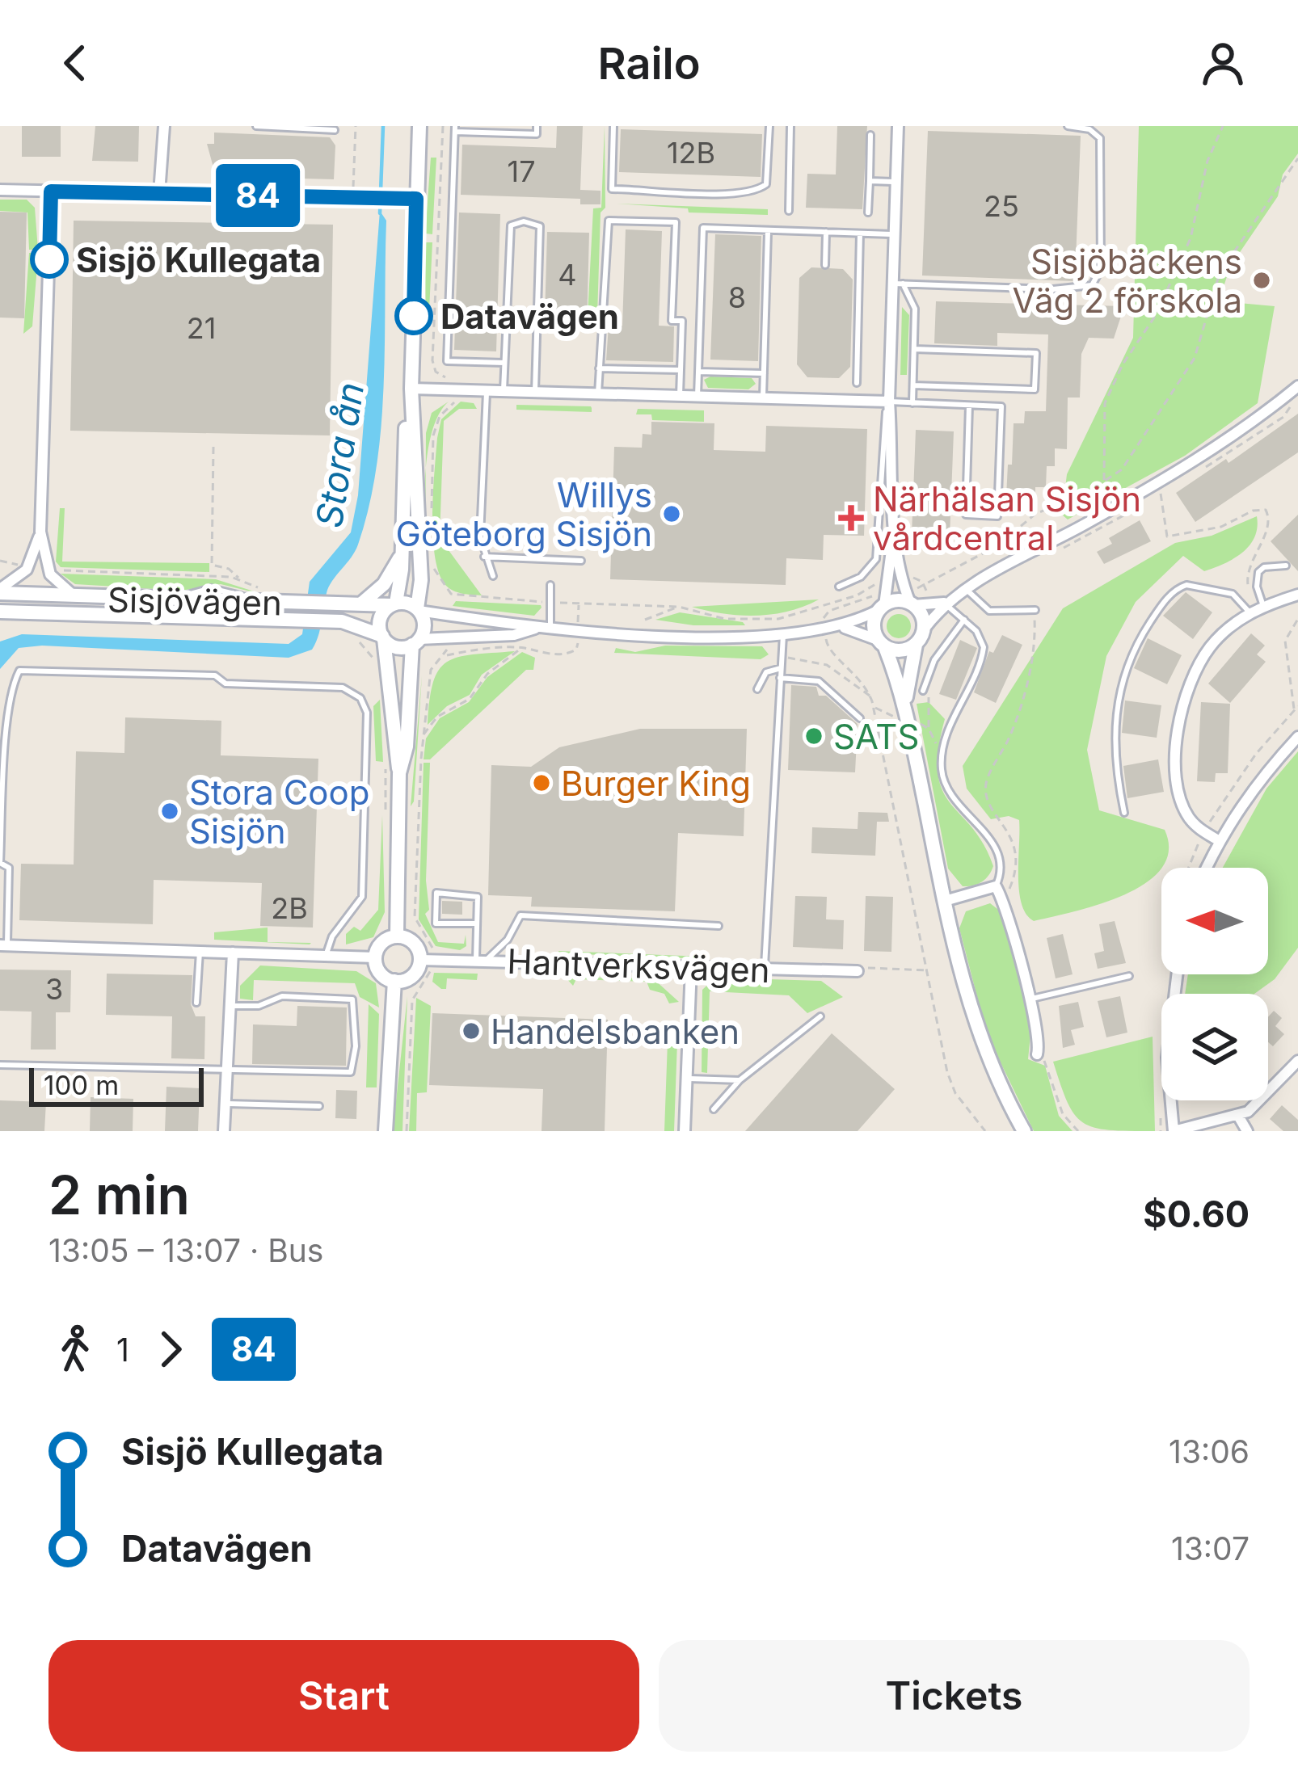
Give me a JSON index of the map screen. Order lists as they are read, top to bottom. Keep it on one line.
{"streets":{"street":["Sisjövägen","Hantverksvägen"]},"water":["Stora ån"],"places":{"other":["Sisjö Kullegata","Sisjöbäckens Väg 2 förskola","Datavägen","Willys Göteborg Sisjön","SATS","Burger King","Stora Coop Sisjön","Handelsbanken"],"health":["Närhälsan Sisjön vårdcentral"]},"lines":["bus line 84"],"house_numbers":["12B","17","25","4","8","21","2B","3"],"scale_bar":"100 m","north":"left","page":{"header":"Railo","on_map":"84","scale":"100 m","heading":["2 min","13:05 – 13:07 · Bus","$0.60"],"legs":["1","84"],"list":[{"name":"Sisjö Kullegata","value":"13:06"},{"name":"Datavägen","value":"13:07"}],"buttons":["Start","Tickets"]}}
